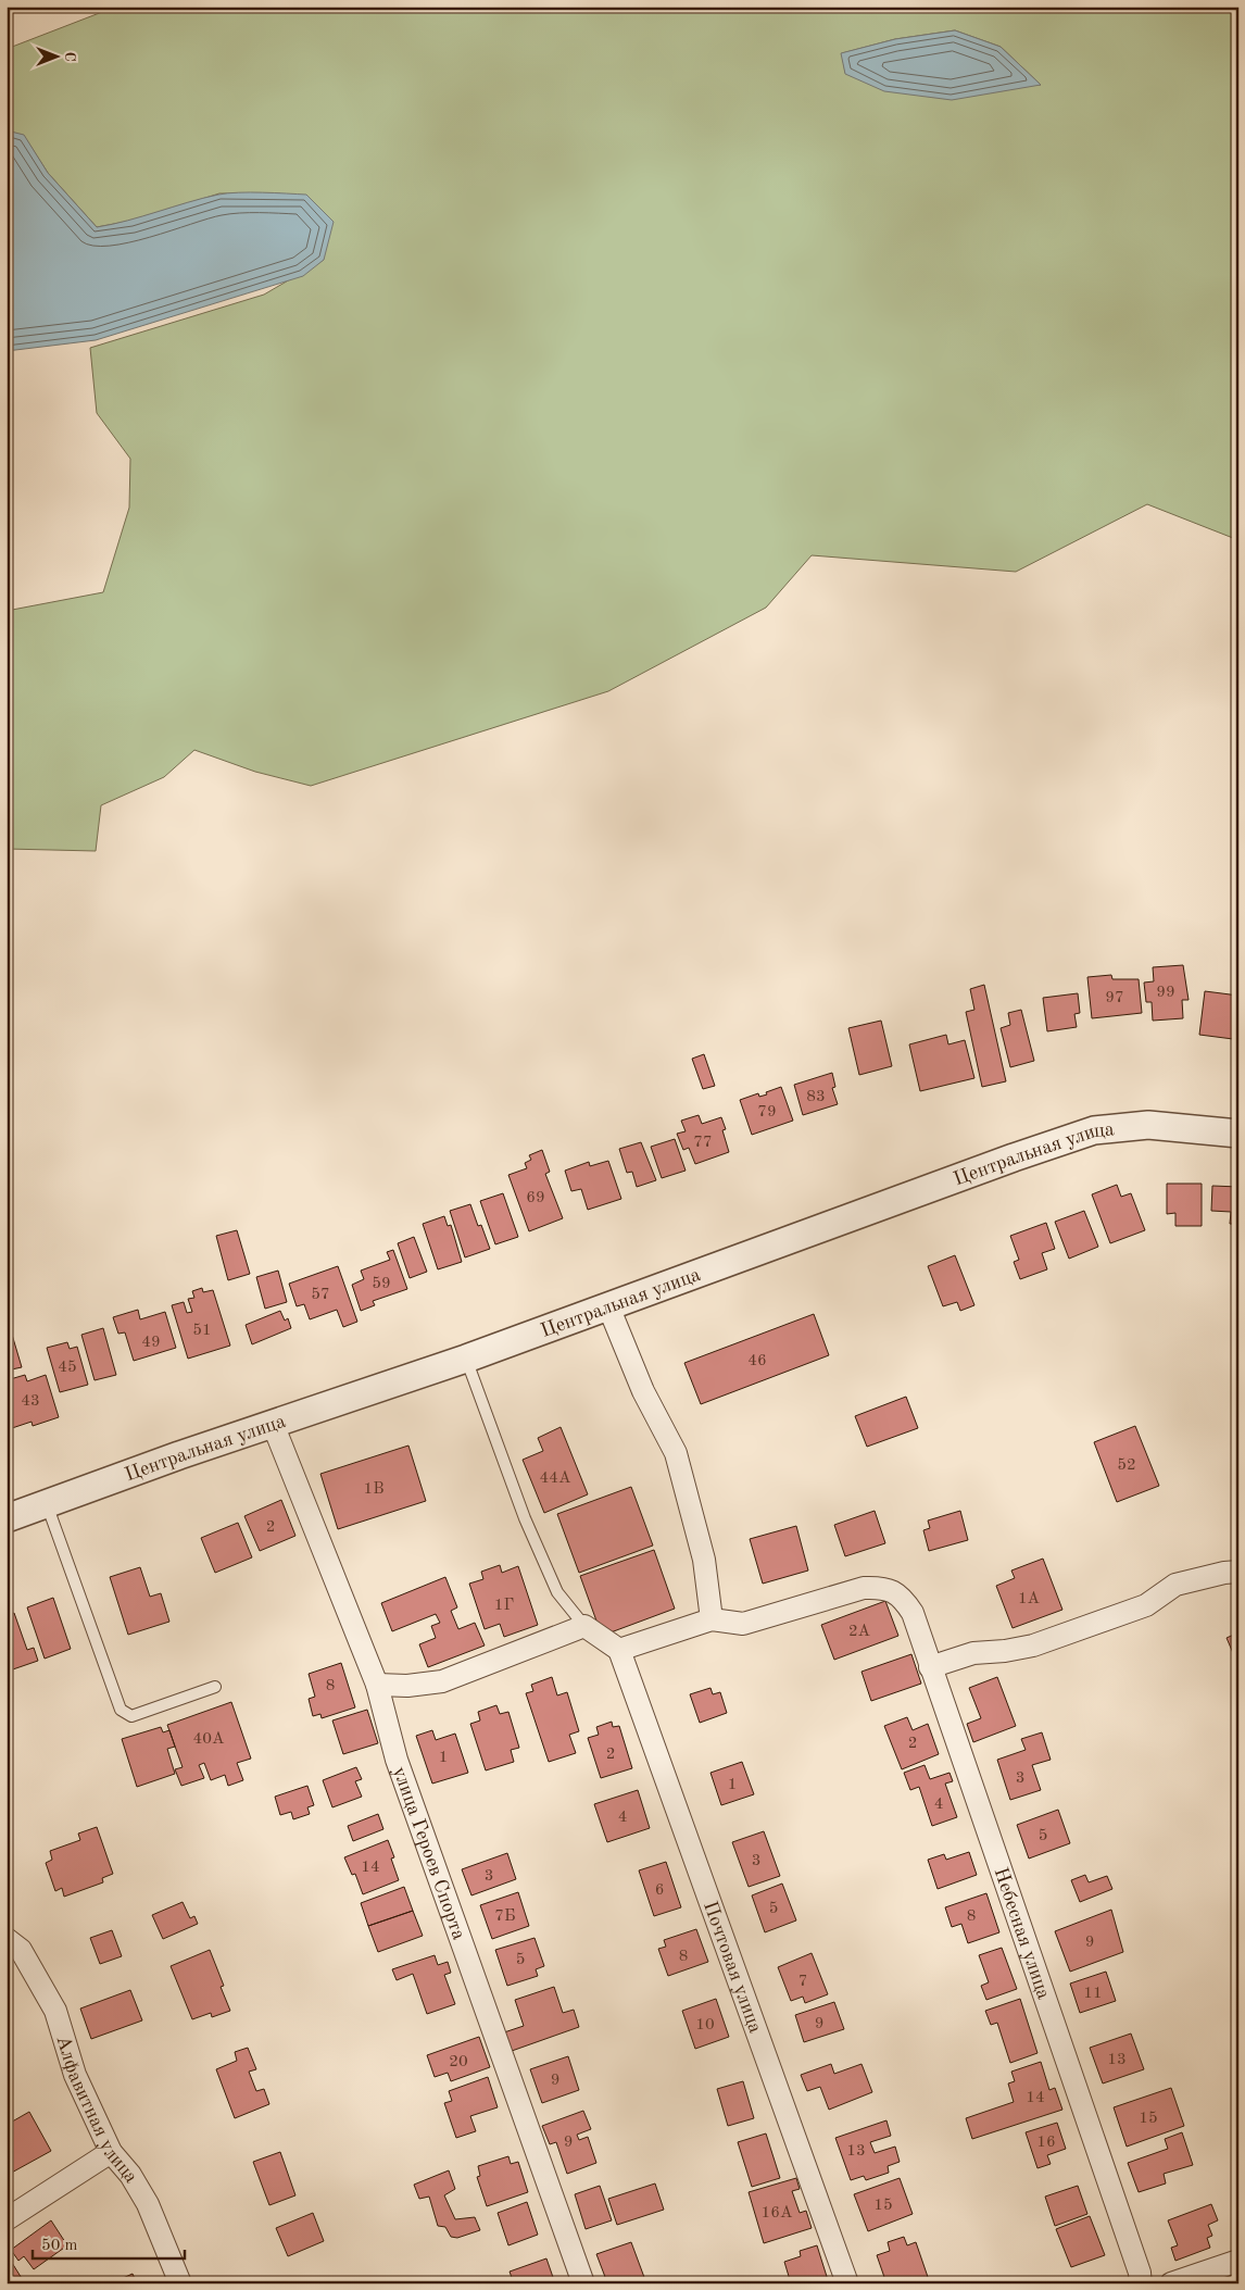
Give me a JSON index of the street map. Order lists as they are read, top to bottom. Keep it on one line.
{"streets":{"street":["Центральная улица","улица Героев Спорта","Небесная улица","Почтовая улица","Алфавитная улица"]},"crossings":[["Центральная улица","улица Героев Спорта"]],"house_numbers":["99","97","83","79","77","69","59","57","51","49","46","45","43","52","44А","1В","2","1А","1Г","2А","8","40А","2","2","1","3","1","4","4","5","3","14","3","6","5","7Б","8","9","8","5","7","11","9","10","13","20","9","14","15","9","16","13","15","16А"],"scale_bar":"50 m","north":"right"}
